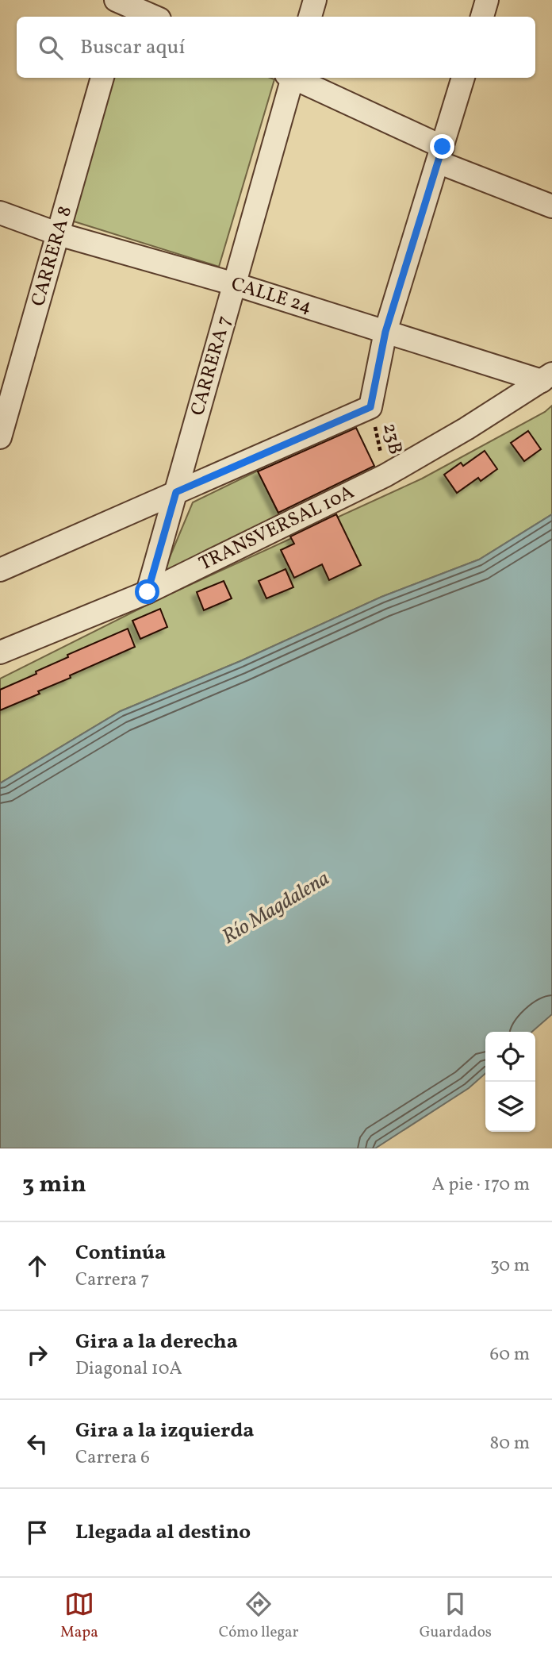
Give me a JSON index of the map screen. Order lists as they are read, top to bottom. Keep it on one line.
{"streets":{"street":["CARRERA 8","CALLE 24","CARRERA 7","TRANSVERSAL 10A"],"path":["23B"]},"crossings":[["CARRERA 8","CALLE 24"],["CALLE 24","CARRERA 7"],["CALLE 24","TRANSVERSAL 10A"],["CARRERA 7","TRANSVERSAL 10A"],["23B","TRANSVERSAL 10A"]],"water":["Río Magdalena"],"page":{"search":"Buscar aquí","heading":["3 min","A pie · 170 m"],"list":[["Continúa","Carrera 7","30 m"],["Gira a la derecha","Diagonal 10A","60 m"],["Gira a la izquierda","Carrera 6","80 m"],"Llegada al destino"],"nav":["Mapa","Cómo llegar","Guardados"]}}
